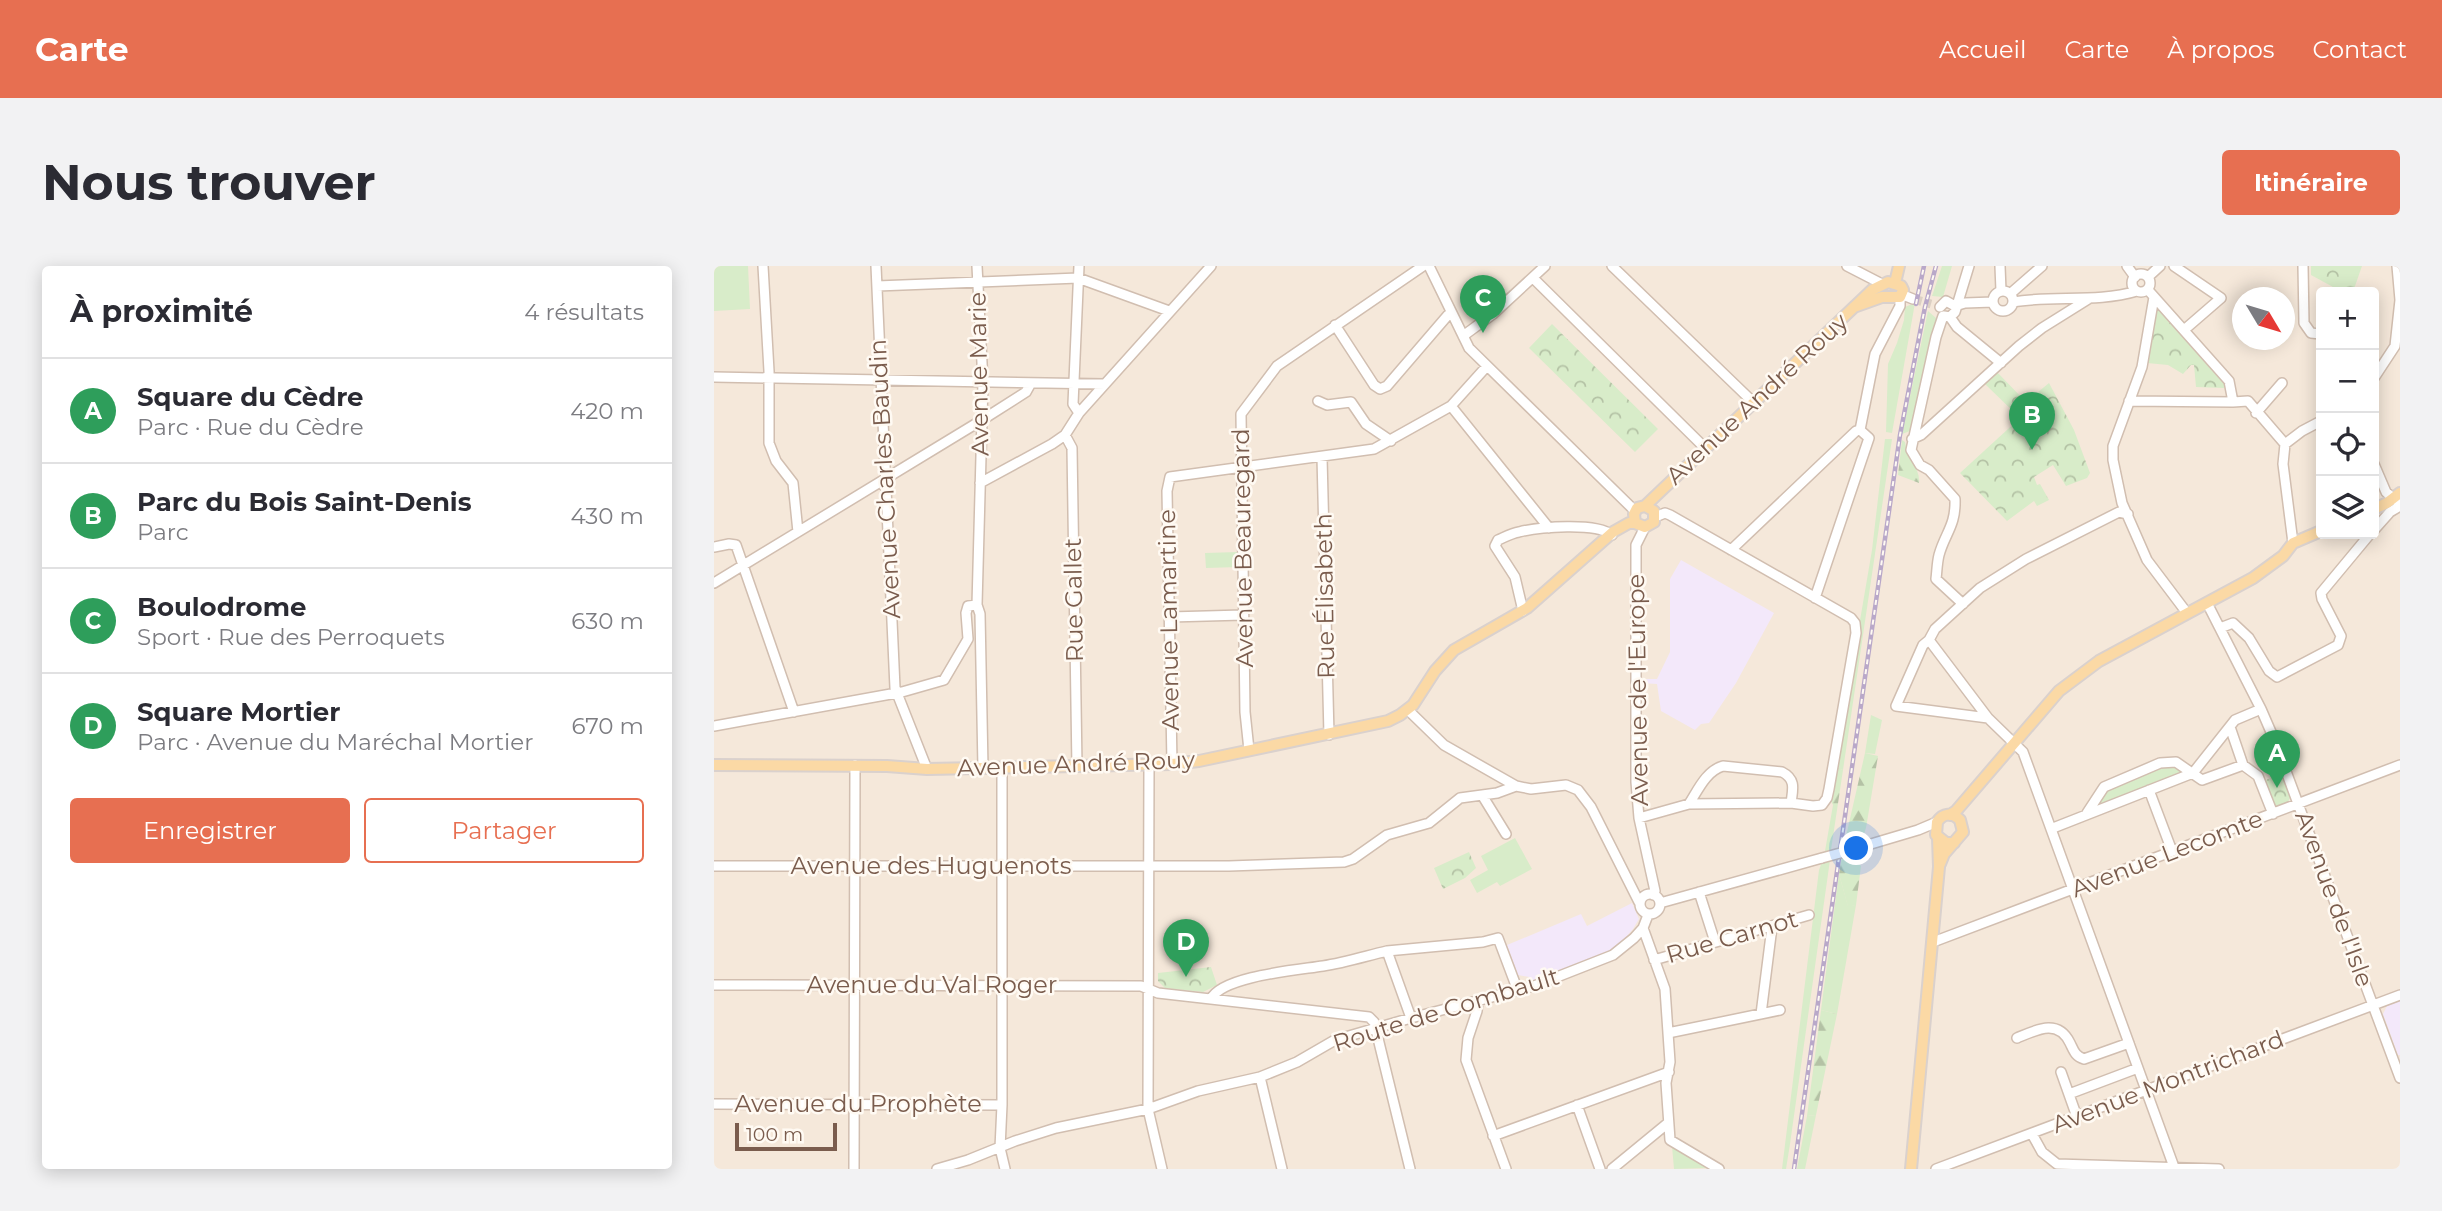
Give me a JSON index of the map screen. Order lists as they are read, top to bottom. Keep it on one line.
{"streets":{"main road":["Avenue André Rouy"],"street":["Avenue Marie","Avenue Charles Baudin","Avenue Beauregard","Rue Élisabeth","Rue Gallet","Avenue Lamartine","Avenue de l'Europe","Avenue Lecomte","Avenue des Huguenots","Avenue de l'Isle","Rue Carnot","Avenue du Val Roger","Route de Combault","Avenue Montrichard","Avenue du Prophète"]},"crossings":[["Avenue André Rouy","Avenue Charles Baudin"],["Avenue André Rouy","Avenue Beauregard"],["Avenue André Rouy","Rue Élisabeth"],["Avenue André Rouy","Rue Gallet"],["Avenue André Rouy","Avenue Lamartine"],["Avenue André Rouy","Avenue de l'Europe"],["Avenue Beauregard","Avenue Lamartine"],["Avenue de l'Europe","Route de Combault"],["Avenue Lecomte","Avenue de l'Isle"],["Avenue de l'Isle","Avenue Montrichard"],["Avenue du Val Roger","Route de Combault"]],"scale_bar":"100 m","north":"bottom right","page":{"header":"Carte","nav":["Accueil","Carte","À propos","Contact"],"buttons":["Itinéraire",["Enregistrer","Partager"]],"title":"Nous trouver","heading":["À proximité","4 résultats"],"pins":["C","B","A","D"],"map_buttons":["+","−"],"list":[{"mark":"A","name":"Square du Cèdre","note":"Parc · Rue du Cèdre","value":"420 m"},{"mark":"B","name":"Parc du Bois Saint-Denis","note":"Parc","value":"430 m"},{"mark":"C","name":"Boulodrome","note":"Sport · Rue des Perroquets","value":"630 m"},{"mark":"D","name":"Square Mortier","note":"Parc · Avenue du Maréchal Mortier","value":"670 m"}],"scale":"100 m"}}
